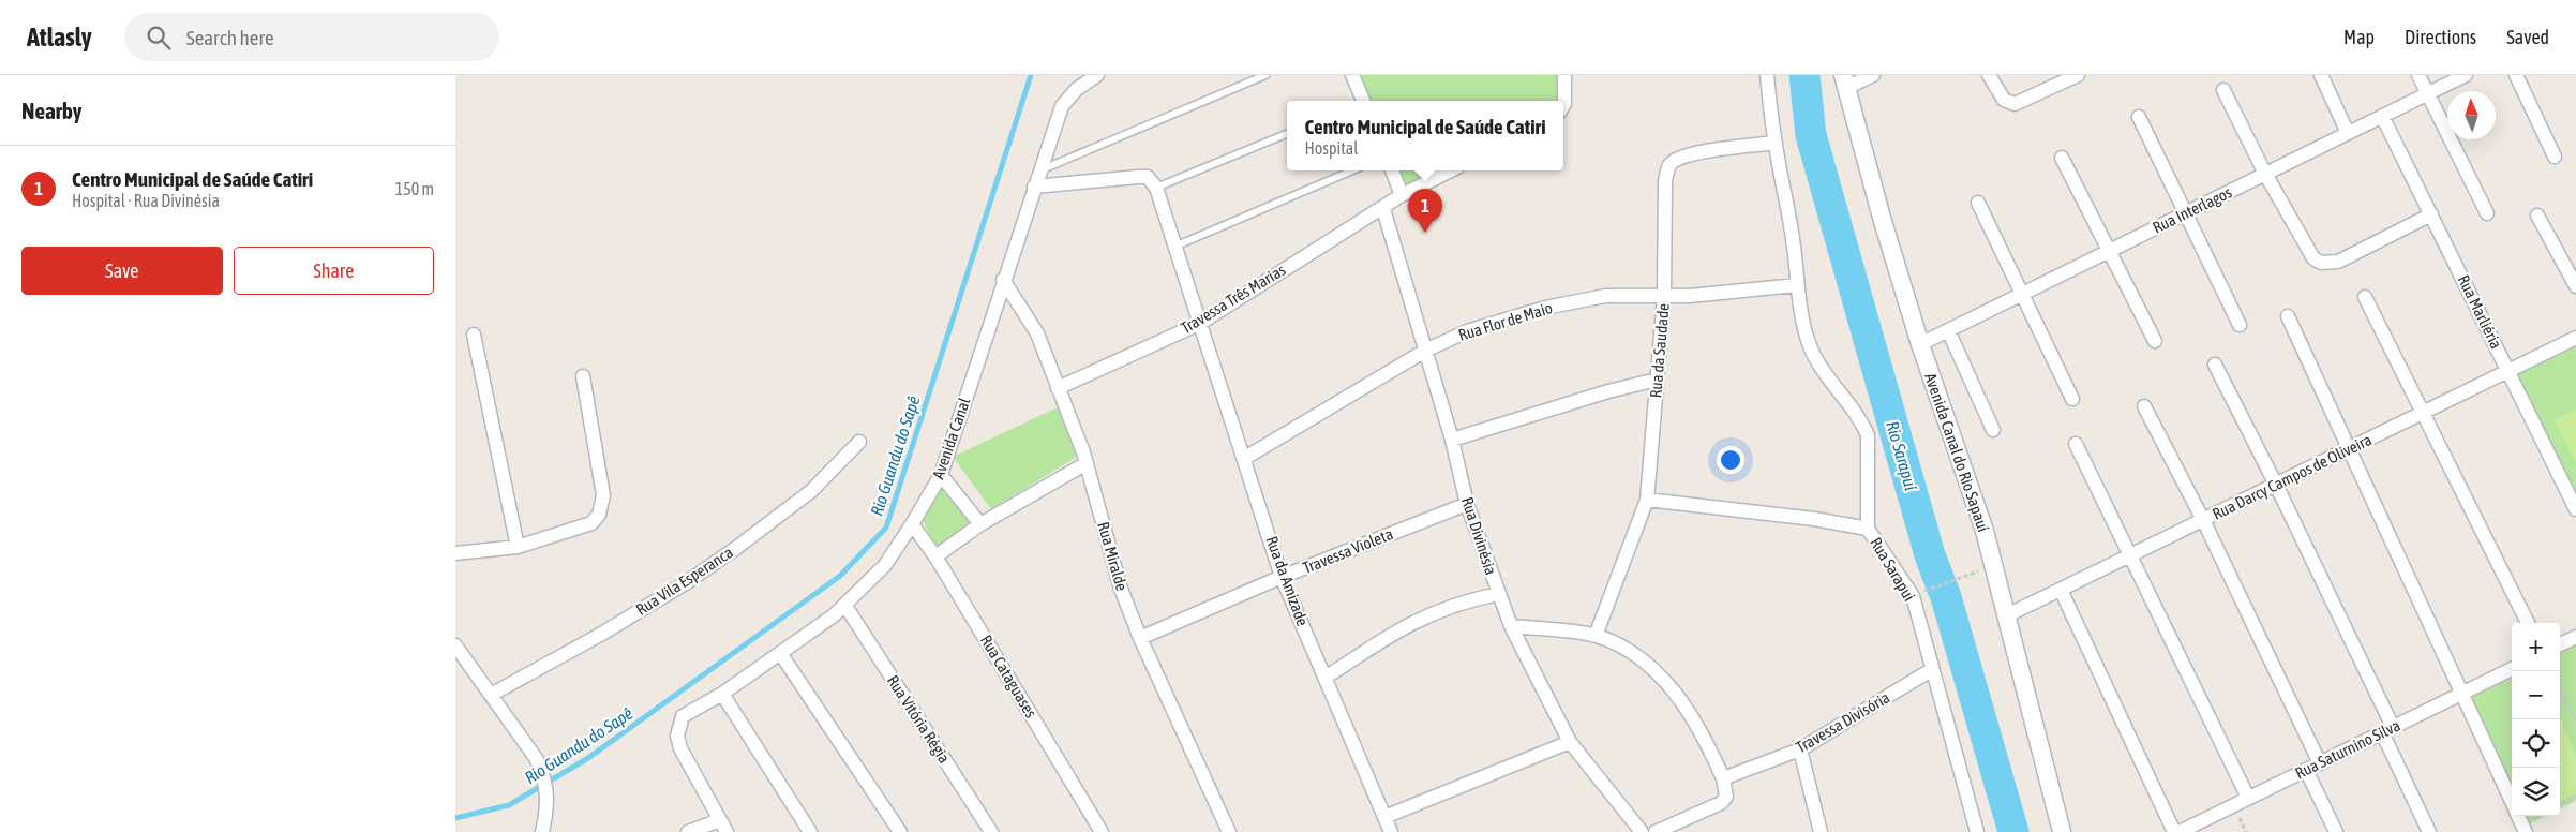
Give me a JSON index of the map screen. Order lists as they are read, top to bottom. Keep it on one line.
{"streets":{"street":["Rua Interlagos","Travessa Três Marias","Rua Marliéria","Rua Flor de Maio","Rua da Saudade","Avenida Canal","Avenida Canal do Rio Sapauí","Rua Darcy Campos de Oliveira","Rua Divinésia","Travessa Violeta","Rua Miralde","Rua Sarapui","Rua Vila Esperanca","Rua da Amizade","Rua Cataguases","Rua Vitória Régia","Travessa Divisória","Rua Saturnino Silva"]},"crossings":[["Rua Interlagos","Rua Marliéria"],["Rua Interlagos","Avenida Canal do Rio Sapauí"],["Travessa Três Marias","Rua Divinésia"],["Travessa Três Marias","Rua Miralde"],["Travessa Três Marias","Rua da Amizade"],["Rua Marliéria","Rua Darcy Campos de Oliveira"],["Rua Flor de Maio","Rua da Saudade"],["Rua Flor de Maio","Rua Divinésia"],["Rua Flor de Maio","Rua Sarapui"],["Rua Flor de Maio","Rua da Amizade"],["Avenida Canal","Rua Miralde"],["Avenida Canal","Rua Cataguases"],["Avenida Canal","Rua Vitória Régia"],["Avenida Canal do Rio Sapauí","Rua Darcy Campos de Oliveira"],["Rua Divinésia","Travessa Violeta"],["Travessa Violeta","Rua Miralde"],["Travessa Violeta","Rua da Amizade"],["Rua Sarapui","Travessa Divisória"]],"water":["Rio Guandu do Sapê","Rio Sarapuí"],"north":"top","page":{"header":"Atlasly","search":"Search here","nav":["Map","Directions","Saved"],"heading":"Nearby","popup":["Centro Municipal de Saúde Catiri","Hospital"],"list":[{"mark":"1","name":"Centro Municipal de Saúde Catiri","note":"Hospital · Rua Divinésia","value":"150 m"}],"pins":"1","buttons":["Save","Share"],"map_buttons":["+","−"]}}
